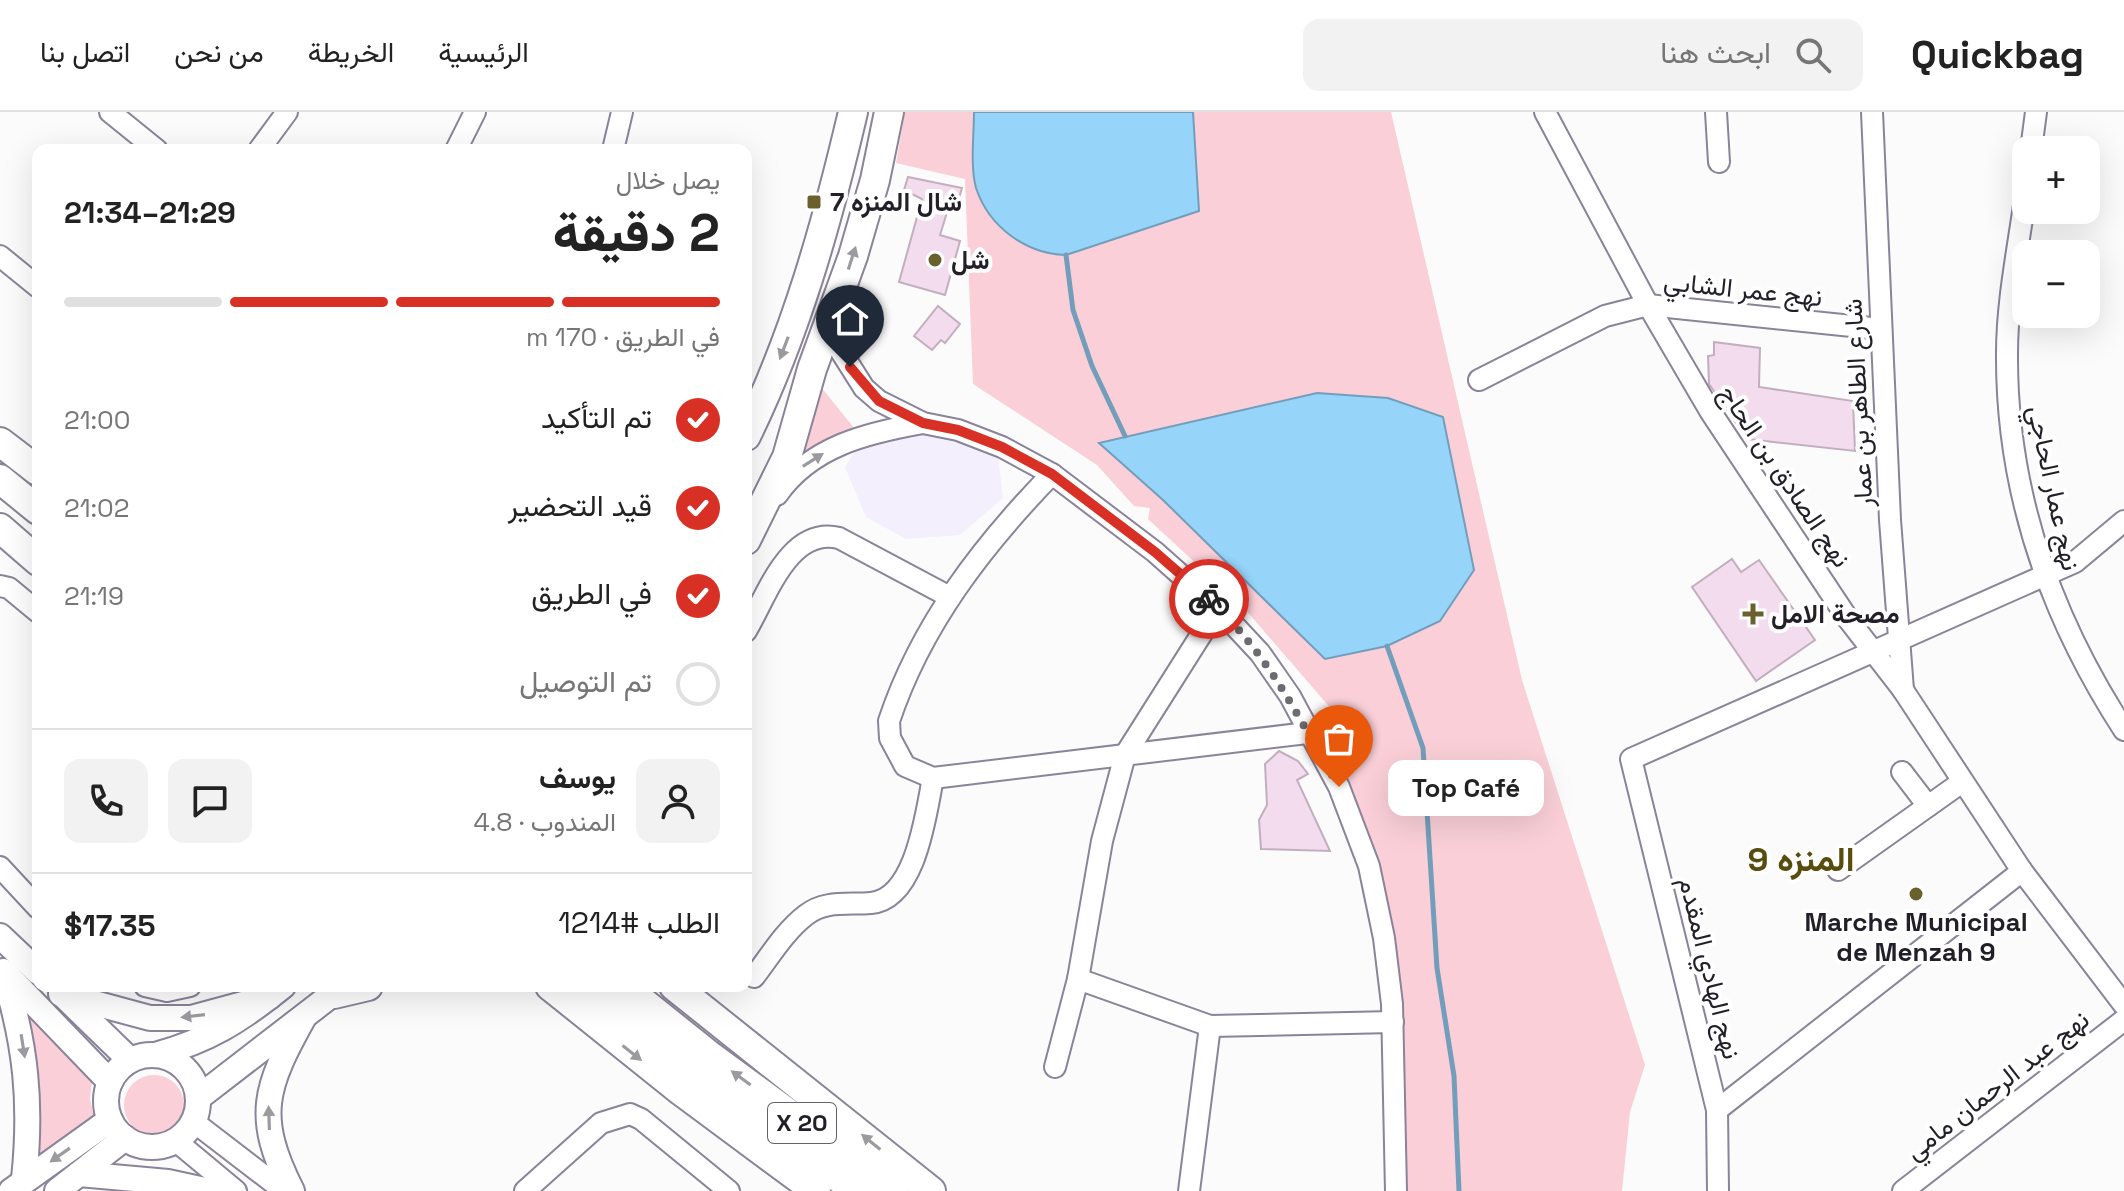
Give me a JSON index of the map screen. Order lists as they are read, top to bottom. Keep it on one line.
{"streets":{"highway":["X 20"],"street":["نهج عمر الشابي","شارع الطاهر بن عمار","نهج الصادق بن الحاج","نهج عمار الحاجي","نهج الهادي المقدم","نهج عبد الرحمان مامي"]},"crossings":[["نهج عمر الشابي","شارع الطاهر بن عمار"],["نهج عمر الشابي","نهج الصادق بن الحاج"],["شارع الطاهر بن عمار","نهج الصادق بن الحاج"],["نهج الصادق بن الحاج","نهج الهادي المقدم"]],"districts":["المنزه 9"],"places":{"transit":["شال المنزه 7"],"other":["شل","Top Café","Marche Municipal de Menzah 9"],"health":["مصحة الامل"]},"page":{"header":"Quickbag","search":"ابحث هنا","nav":["الرئيسية","الخريطة","من نحن","اتصل بنا"],"map_buttons":["+","−"],"heading":["2 دقيقة","يصل خلال","21:29–21:34"],"panel":["يوسف","المندوب · 4.8","الطلب #1214","$17.35"],"bar":"في الطريق · 170 m","list":[["تم التأكيد","21:00"],["قيد التحضير","21:02"],["في الطريق","21:19"],"تم التوصيل"],"bubble":"Top Café"}}
